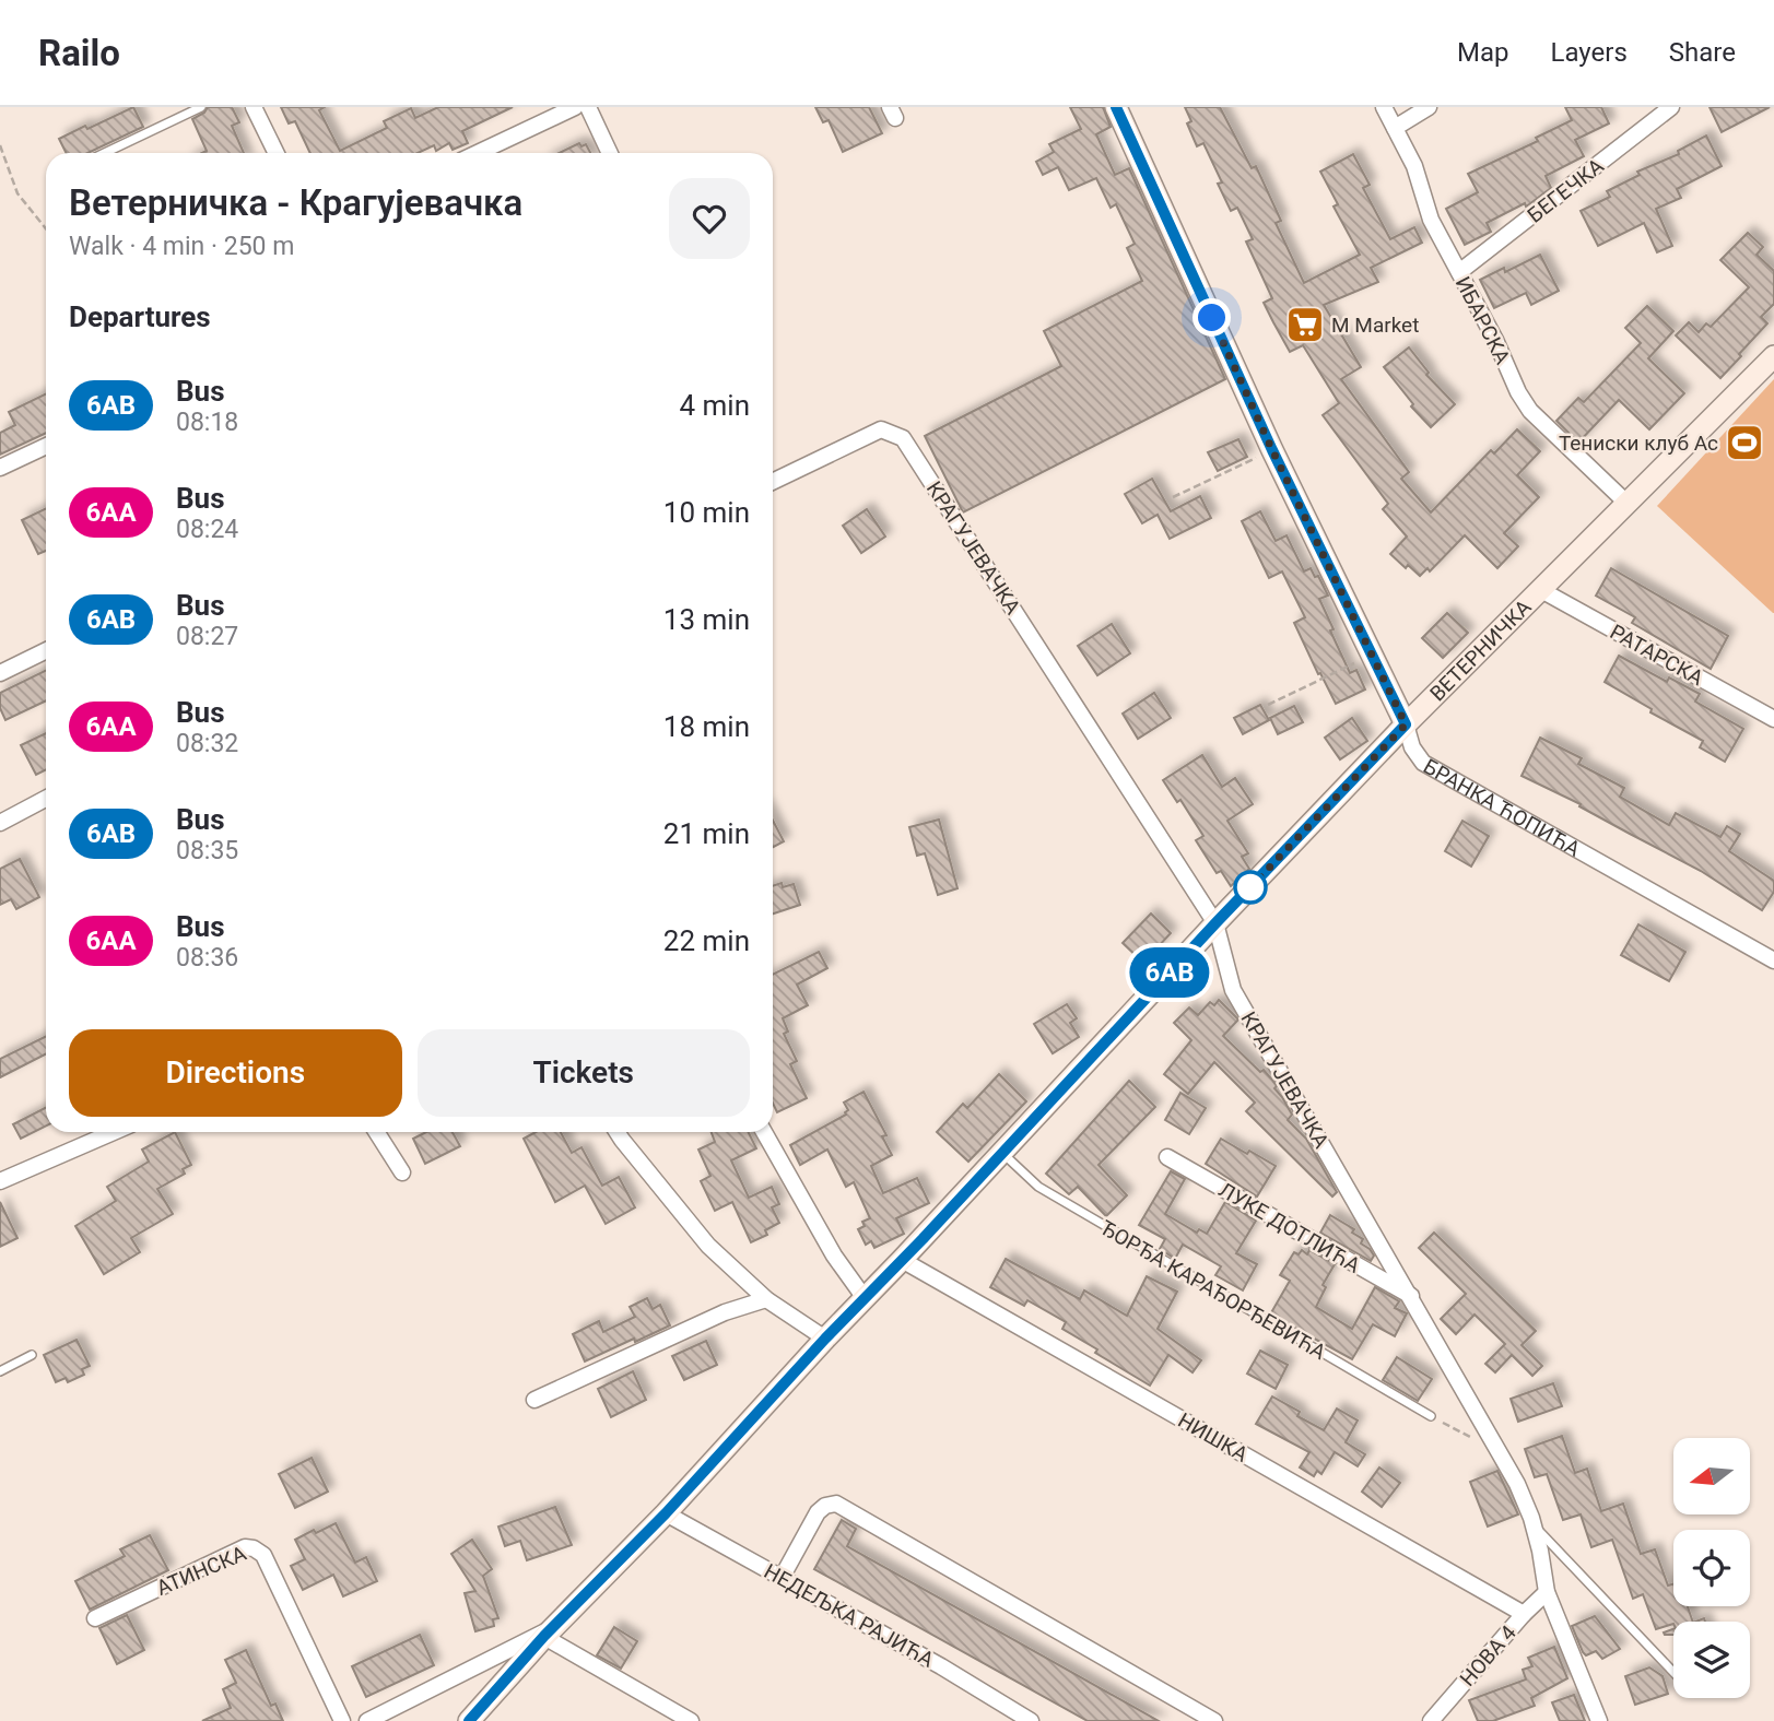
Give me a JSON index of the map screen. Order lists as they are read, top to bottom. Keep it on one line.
{"streets":{"street":["БЕГЕЧКА","ИБАРСКА","КРАГУЈЕВАЧКА","ВЕТЕРНИЧКА","РАТАРСКА","БРАНКА ЋОПИЋА","ЛУКЕ ДОТЛИЋА","НИШКА","АТИНСКА","НЕДЕЉКА РАЈИЋА","НОВА 4"],"lane":["ЂОРЂА КАРАЂОРЂЕВИЋА"]},"crossings":[["БЕГЕЧКА","ИБАРСКА"],["ИБАРСКА","ВЕТЕРНИЧКА"],["КРАГУЈЕВАЧКА","ВЕТЕРНИЧКА"],["КРАГУЈЕВАЧКА","ЛУКЕ ДОТЛИЋА"],["КРАГУЈЕВАЧКА","НОВА 4"],["ВЕТЕРНИЧКА","РАТАРСКА"],["ВЕТЕРНИЧКА","БРАНКА ЋОПИЋА"],["ВЕТЕРНИЧКА","ЂОРЂА КАРАЂОРЂЕВИЋА"],["ВЕТЕРНИЧКА","НИШКА"],["ВЕТЕРНИЧКА","НЕДЕЉКА РАЈИЋА"],["НИШКА","НОВА 4"]],"places":{"supermarket":["M Market"],"sports":["Тениски клуб Ас"]},"lines":["bus line 6AB"],"north":"left","page":{"header":"Railo","nav":["Map","Layers","Share"],"on_map":"6AB","heading":[["Ветерничка - Крагујевачка","Walk · 4 min · 250 m"],"Departures"],"list":[{"mark":"6AB","name":"Bus","note":"08:18","value":"4 min"},{"mark":"6AA","name":"Bus","note":"08:24","value":"10 min"},{"mark":"6AB","name":"Bus","note":"08:27","value":"13 min"},{"mark":"6AA","name":"Bus","note":"08:32","value":"18 min"},{"mark":"6AB","name":"Bus","note":"08:35","value":"21 min"},{"mark":"6AA","name":"Bus","note":"08:36","value":"22 min"}],"buttons":["Directions","Tickets"]}}
